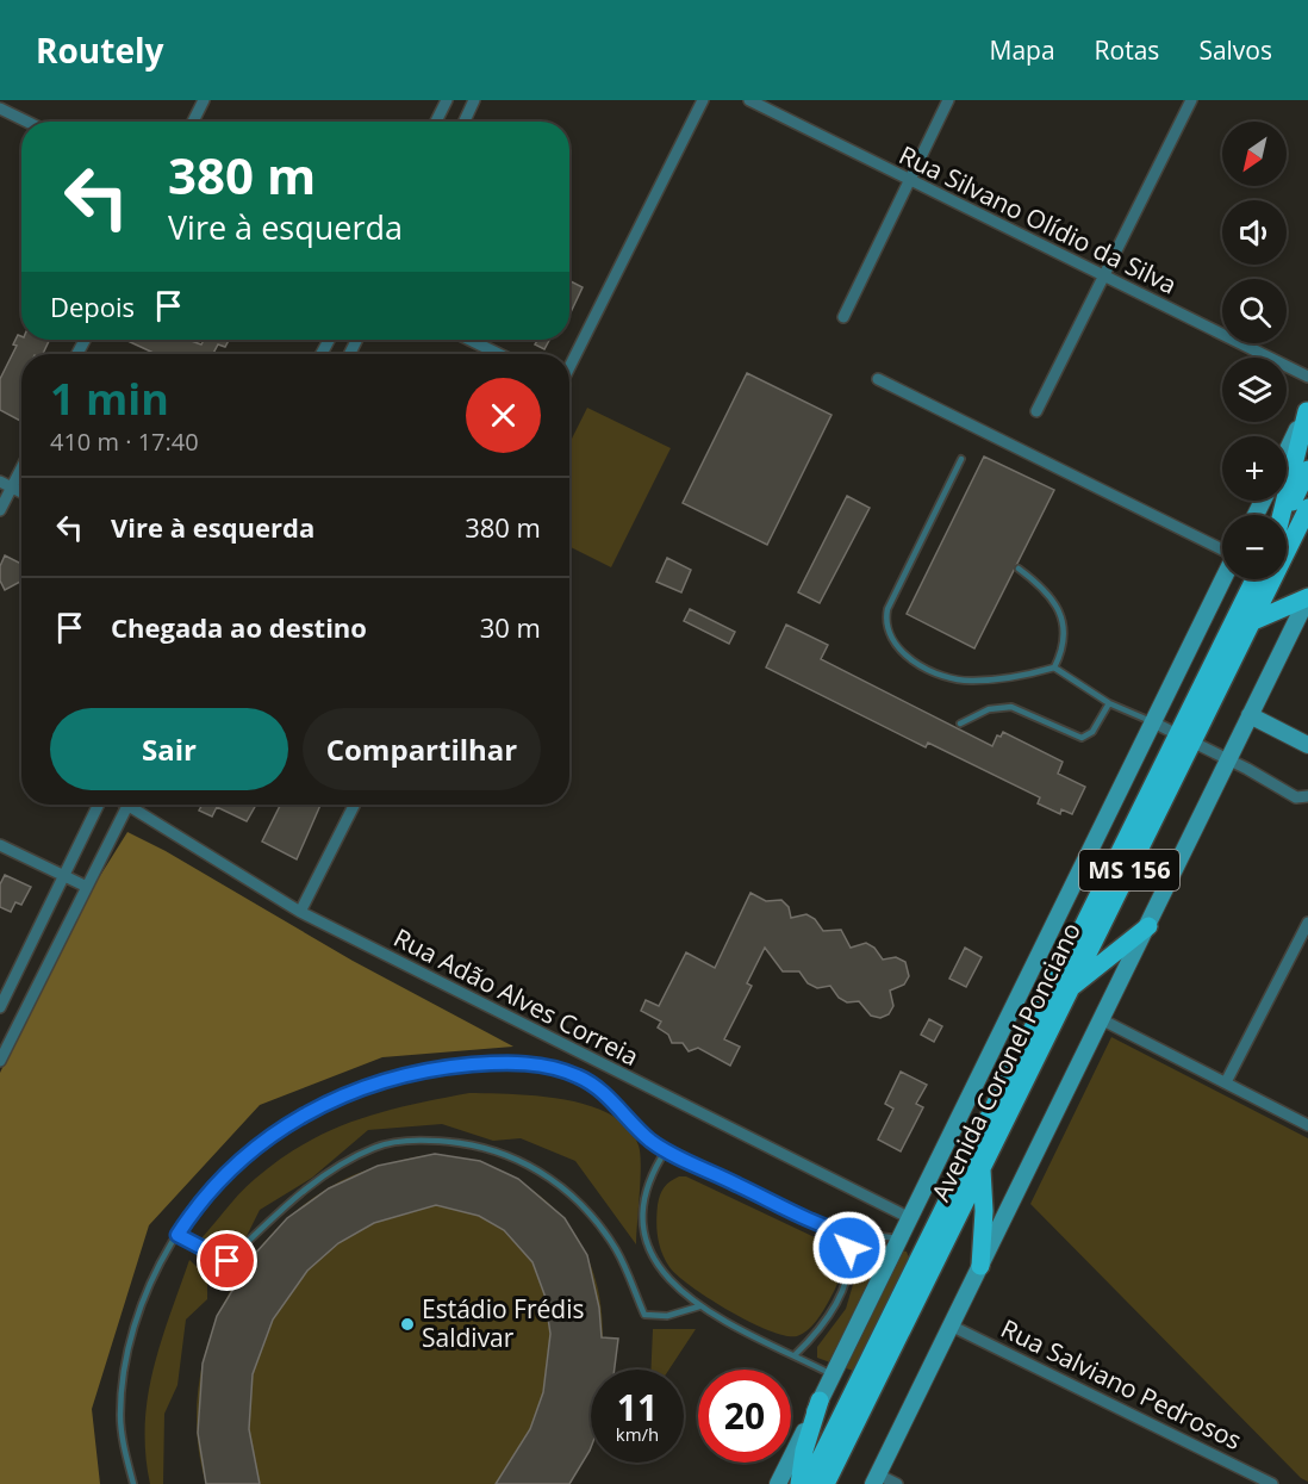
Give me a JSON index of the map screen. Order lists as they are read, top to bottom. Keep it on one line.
{"streets":{"main road":["MS 156","Avenida Coronel Ponciano"],"street":["Rua Silvano Olídio da Silva","Rua Adão Alves Correia","Rua Salviano Pedrosos"]},"places":["Estádio Frédis Saldivar"],"north":"bottom left","page":{"header":"Routely","nav":["Mapa","Rotas","Salvos"],"map_buttons":["+","−"],"turn":["380 m","Vire à esquerda"],"then":"Depois","heading":["1 min","410 m · 17:40"],"list":[{"name":"Vire à esquerda","value":"380 m"},{"name":"Chegada ao destino","value":"30 m"}],"buttons":["Sair","Compartilhar"],"speed":"11 km/h","limit":"20"}}
